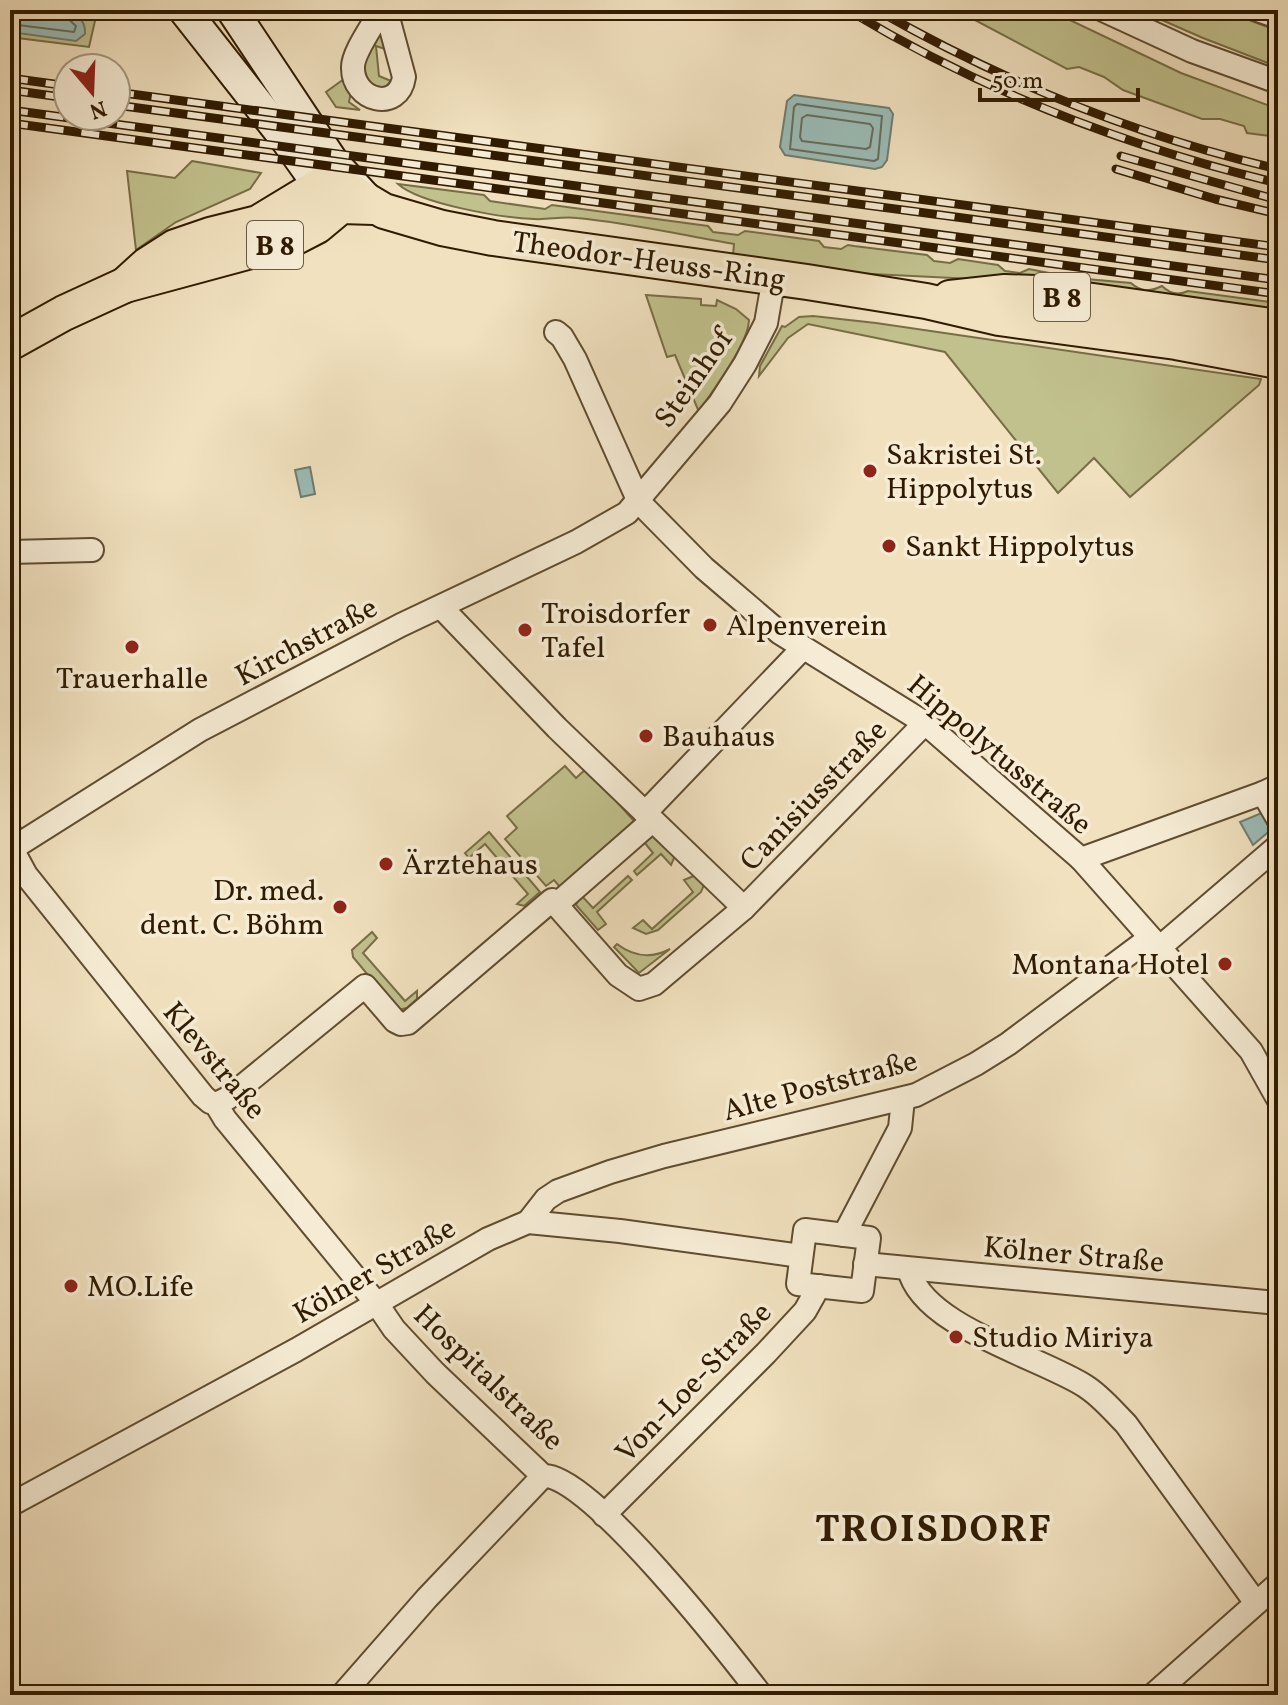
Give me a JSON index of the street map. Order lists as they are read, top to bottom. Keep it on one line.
{"streets":{"main road":["B 8","Theodor-Heuss-Ring"],"street":["Steinhof","Kirchstraße","Hippolytusstraße","Canisiusstraße","Klevstraße","Alte Poststraße","Kölner Straße","Hospitalstraße","Von-Loe-Straße"]},"crossings":[["B 8","Theodor-Heuss-Ring"],["Theodor-Heuss-Ring","Steinhof"],["Steinhof","Kirchstraße"],["Steinhof","Hippolytusstraße"],["Kirchstraße","Hippolytusstraße"],["Kirchstraße","Klevstraße"],["Hippolytusstraße","Canisiusstraße"],["Hippolytusstraße","Alte Poststraße"],["Klevstraße","Kölner Straße"],["Klevstraße","Hospitalstraße"],["Alte Poststraße","Kölner Straße"],["Kölner Straße","Hospitalstraße"],["Hospitalstraße","Von-Loe-Straße"]],"districts":["TROISDORF"],"places":["Sakristei St. Hippolytus","Sankt Hippolytus","Alpenverein","Troisdorfer Tafel","Trauerhalle","Bauhaus","Ärztehaus","Dr. med. dent. C. Böhm","Montana Hotel","MO.Life","Studio Miriya"],"scale_bar":"50 m","north":"bottom"}
